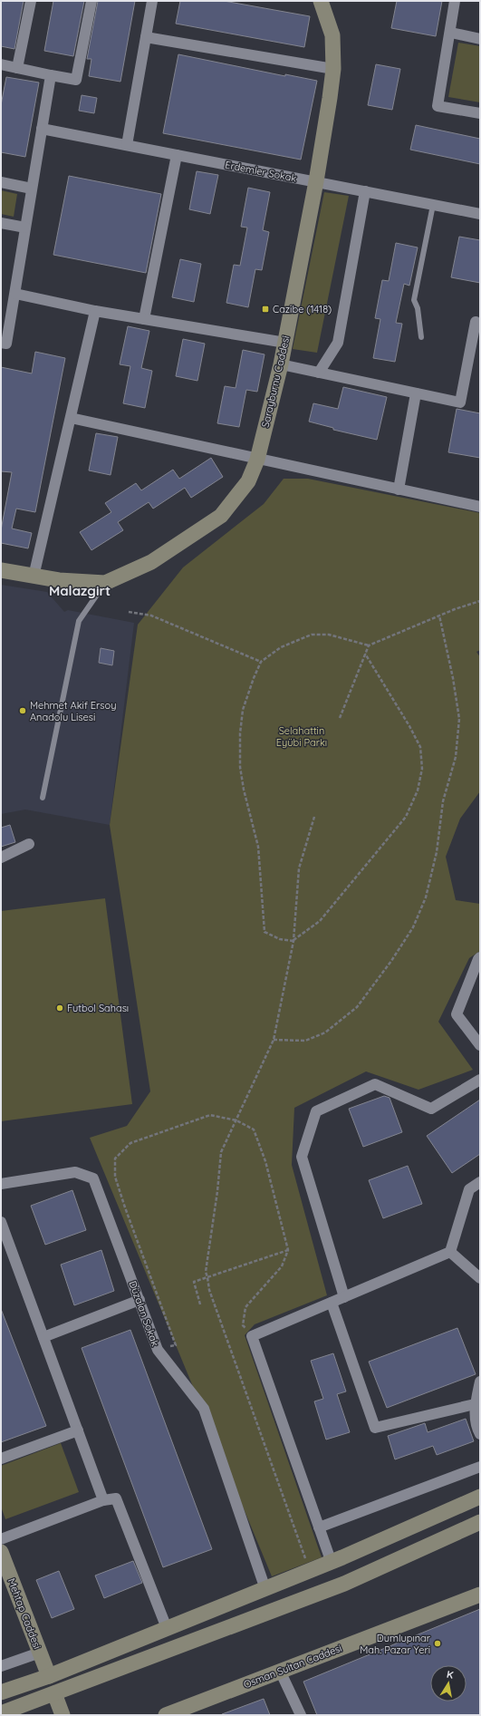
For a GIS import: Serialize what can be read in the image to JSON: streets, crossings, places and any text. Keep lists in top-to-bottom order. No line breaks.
{"streets":{"street":["Erdemler Sokak","Sarayburnu Caddesi","Düzalan Sokak","Mehtap Caddesi","Osman Sultan Caddesi"]},"crossings":[["Erdemler Sokak","Sarayburnu Caddesi"]],"districts":["Malazgirt"],"parks":["Selahattin Eyübi Parkı"],"places":{"transit":["Cazibe (1418)"],"other":["Mehmet Akif Ersoy Anadolu Lisesi","Futbol Sahası","Dumlupınar Mah. Pazar Yeri"]},"north":"top"}
